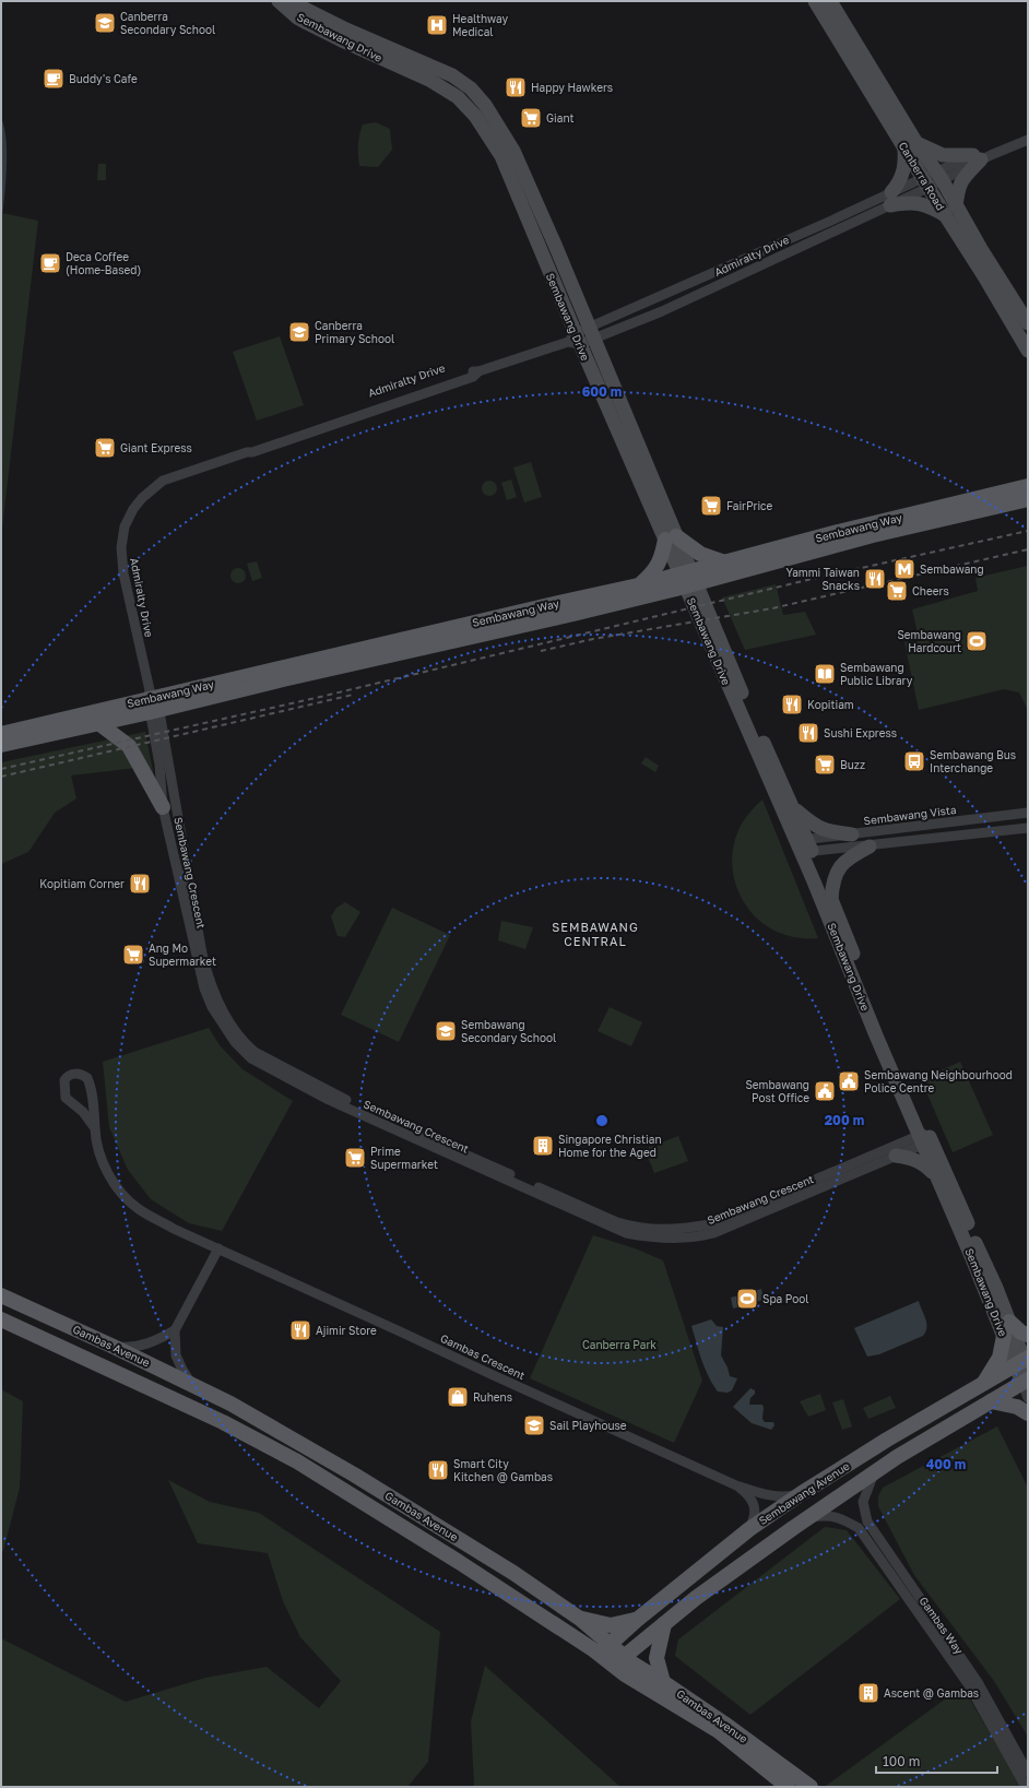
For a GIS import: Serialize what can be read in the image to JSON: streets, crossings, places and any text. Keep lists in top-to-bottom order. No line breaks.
{"streets":{"main road":["Sembawang Drive","Canberra Road","Sembawang Way","Gambas Avenue","Sembawang Avenue"],"street":["Admiralty Drive","Sembawang Vista","Sembawang Crescent","Gambas Crescent","Gambas Way"]},"crossings":[["Sembawang Drive","Admiralty Drive"],["Sembawang Drive","Sembawang Way"],["Sembawang Drive","Sembawang Vista"],["Sembawang Drive","Sembawang Crescent"],["Sembawang Drive","Sembawang Avenue"],["Canberra Road","Admiralty Drive"],["Admiralty Drive","Sembawang Way"],["Admiralty Drive","Sembawang Crescent"],["Sembawang Way","Sembawang Crescent"],["Gambas Avenue","Sembawang Avenue"],["Gambas Crescent","Sembawang Avenue"],["Sembawang Avenue","Gambas Way"]],"districts":["SEMBAWANG CENTRAL"],"parks":["Canberra Park"],"places":{"school or university":["Canberra Secondary School","Canberra Primary School","Sembawang Secondary School","Sail Playhouse"],"hospital":["Healthway Medical"],"cafe":["Buddy's Cafe","Deca Coffee (Home-Based)"],"restaurant":["Happy Hawkers","Yammi Taiwan Snacks","Kopitiam","Sushi Express","Kopitiam Corner","Ajimir Store","Smart City Kitchen @ Gambas"],"supermarket":["Giant","Giant Express","FairPrice","Cheers","Buzz","Ang Mo Supermarket","Prime Supermarket"],"metro station":["Sembawang"],"sports":["Sembawang Hardcourt","Spa Pool"],"library":["Sembawang Public Library"],"bus stop":["Sembawang Bus Interchange"],"public building":["Sembawang Neighbourhood Police Centre","Sembawang Post Office"],"building":["Singapore Christian Home for the Aged","Ascent @ Gambas"],"shop":["Ruhens"]},"scale_bar":"100 m","rings":["600 m","200 m","400 m"]}
